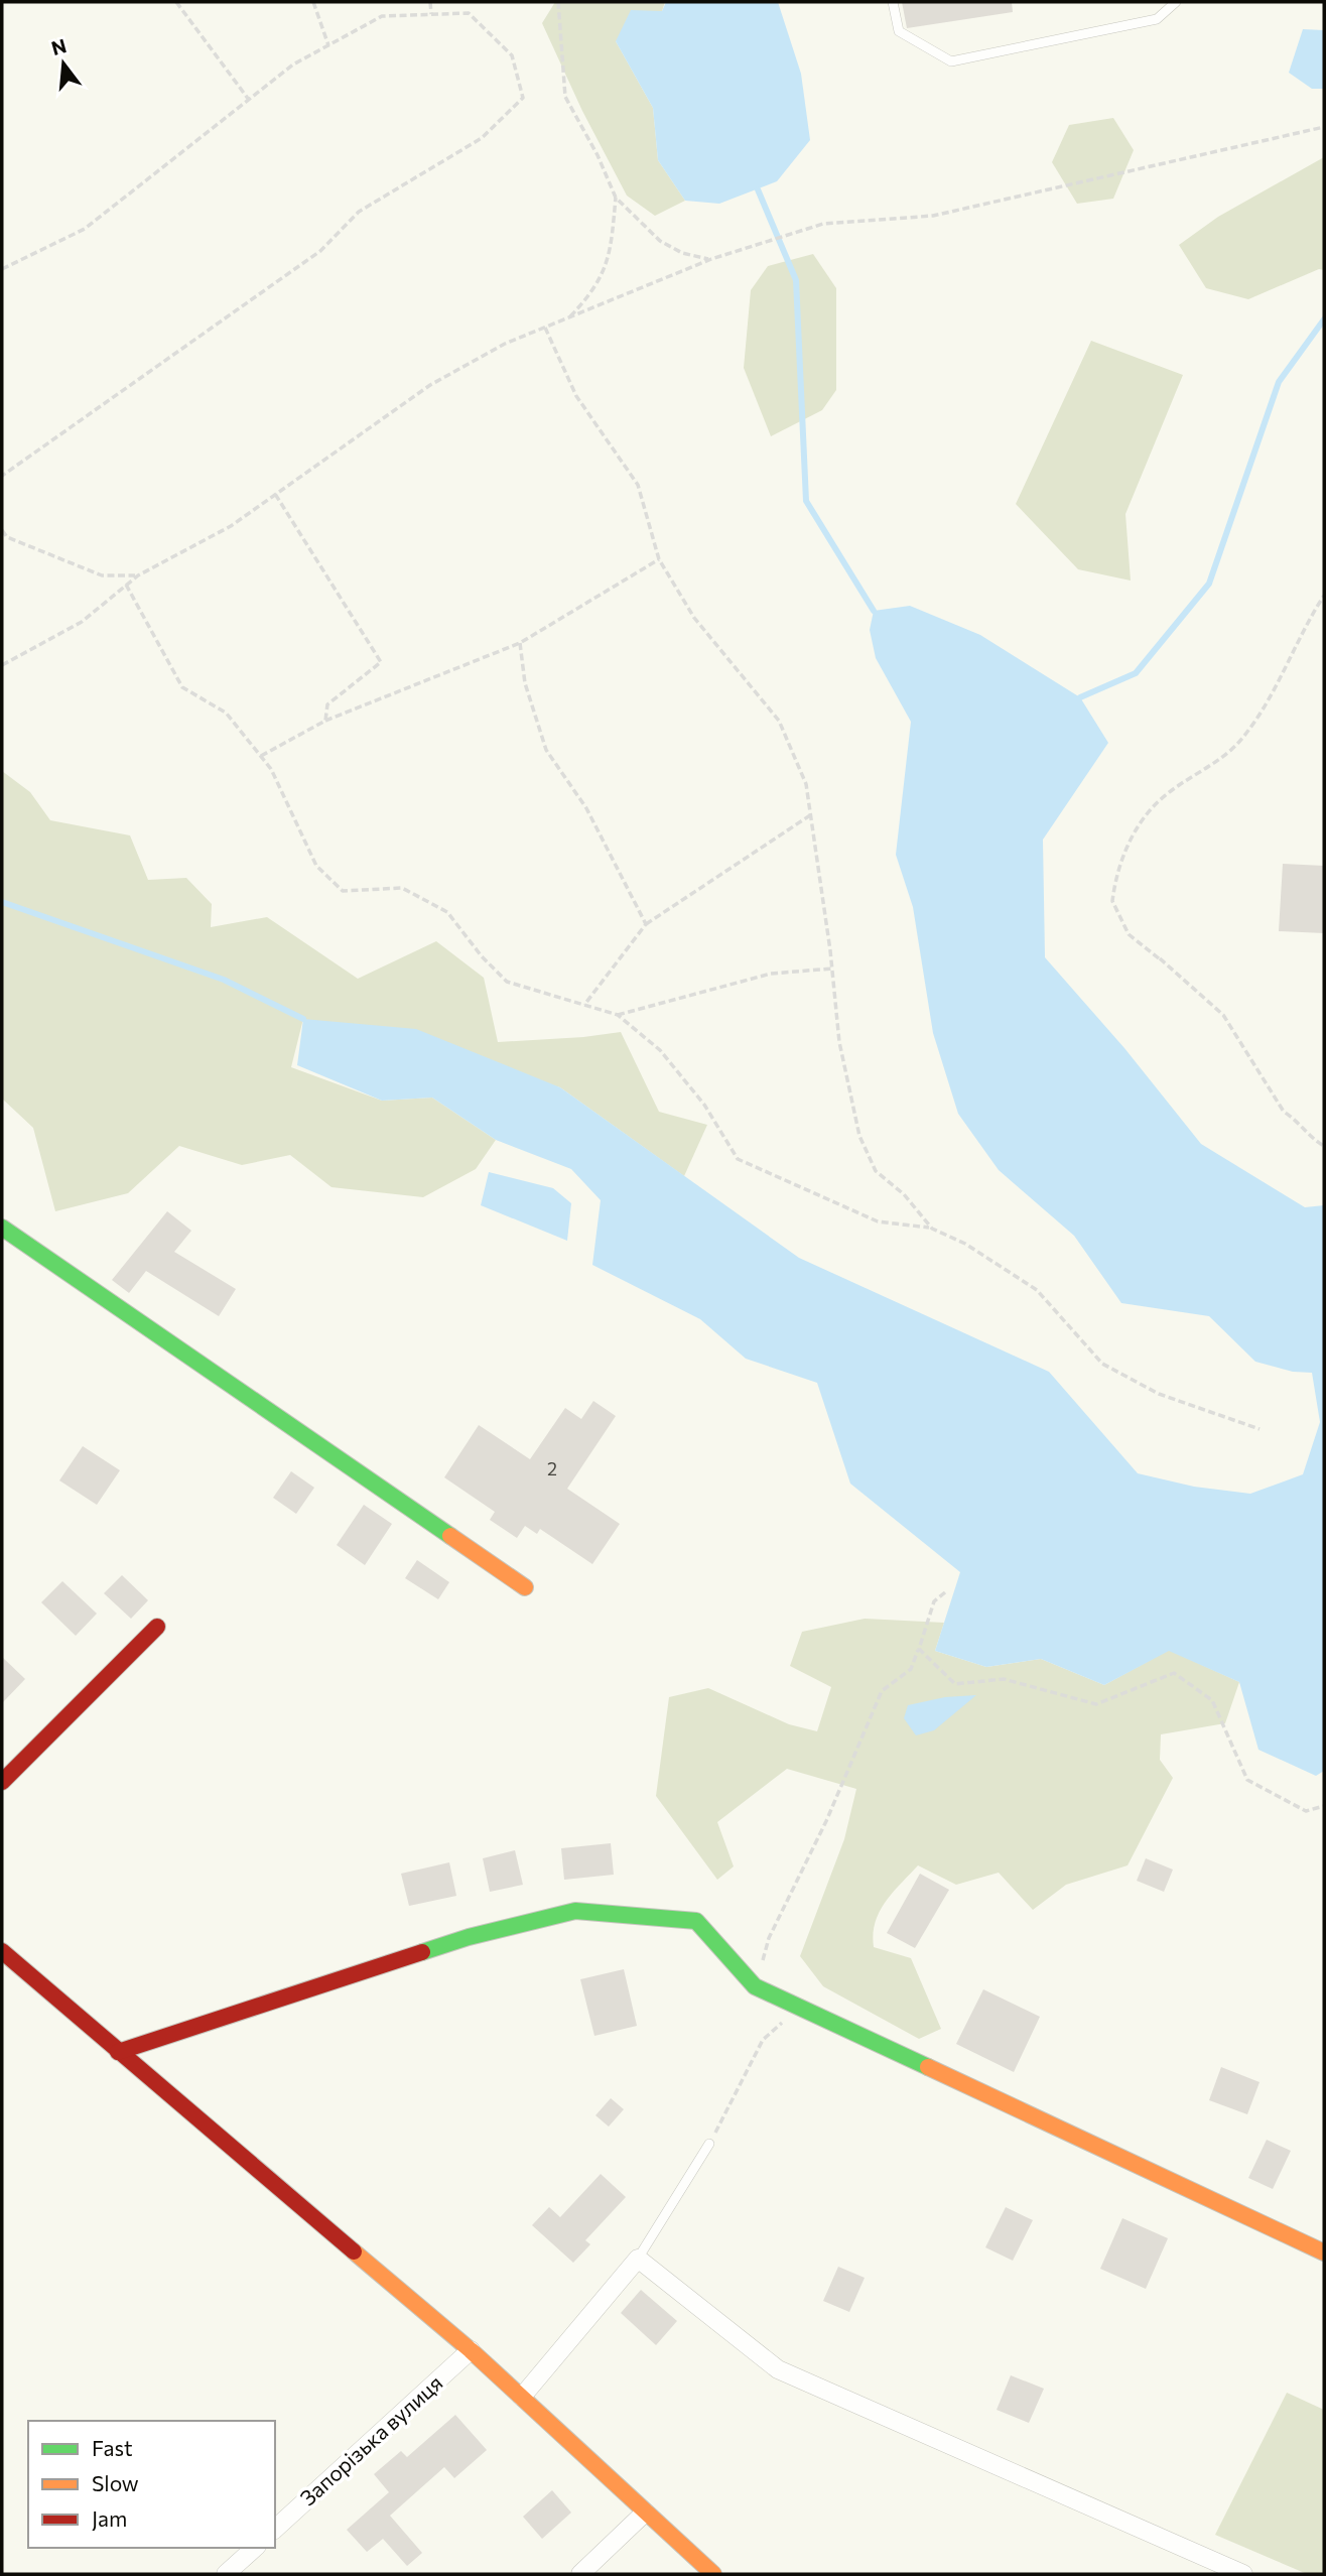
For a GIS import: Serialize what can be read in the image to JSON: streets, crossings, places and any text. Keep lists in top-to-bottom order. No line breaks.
{"streets":{"street":["Запорізька вулиця"]},"house_numbers":["2"],"legend":["Fast","Slow","Jam"],"north":"top"}
